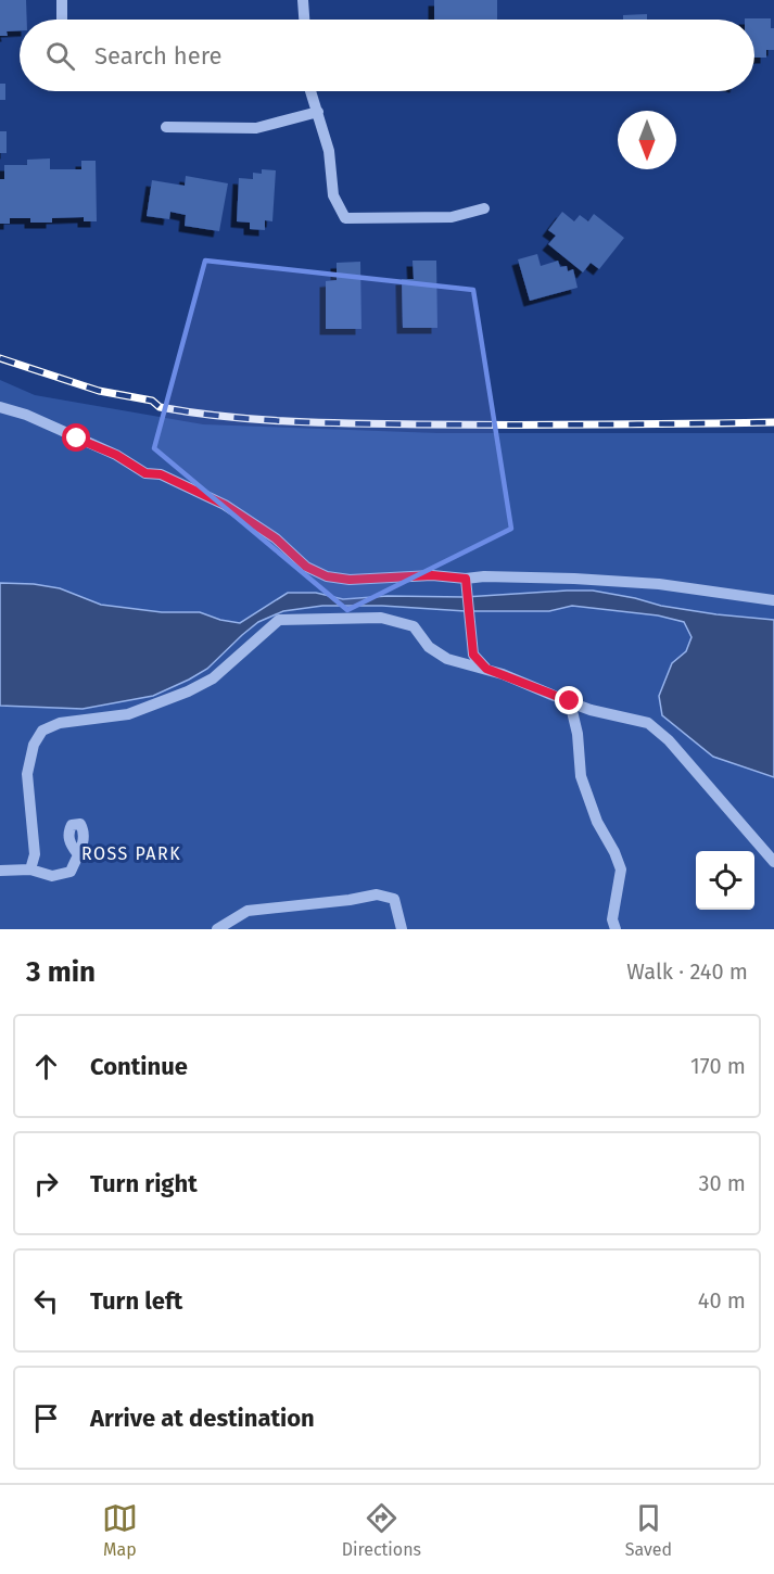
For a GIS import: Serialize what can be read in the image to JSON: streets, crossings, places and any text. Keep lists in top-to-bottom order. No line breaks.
{"districts":["ROSS PARK"],"north":"bottom","page":{"search":"Search here","heading":["3 min","Walk · 240 m"],"list":[["Continue","170 m"],["Turn right","30 m"],["Turn left","40 m"],"Arrive at destination"],"nav":["Map","Directions","Saved"]}}
